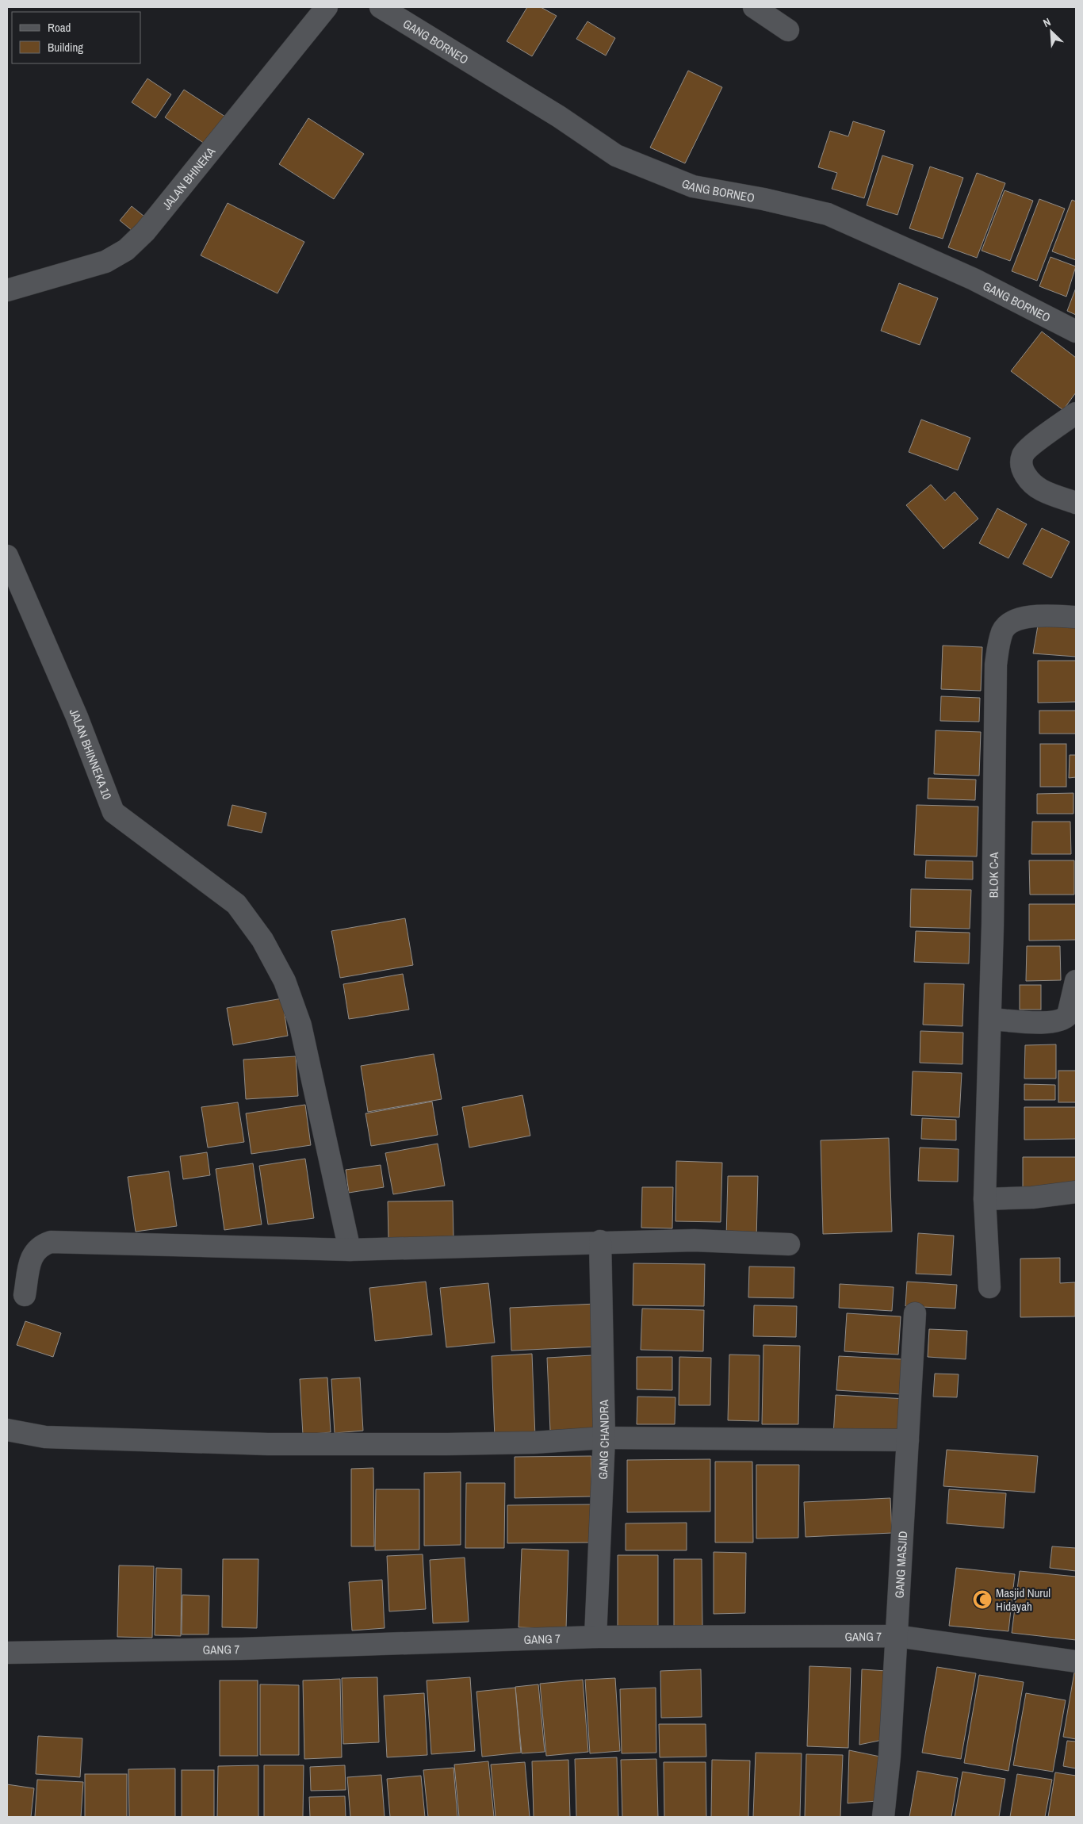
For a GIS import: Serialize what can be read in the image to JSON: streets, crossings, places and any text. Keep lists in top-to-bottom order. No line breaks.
{"streets":{"street":["GANG BORNEO","JALAN BHINEKA","JALAN BHINNEKA 10","BLOK C-A","GANG CHANDRA","GANG MASJID","GANG 7"]},"crossings":[["GANG CHANDRA","GANG 7"],["GANG MASJID","GANG 7"]],"places":{"mosque":["Masjid Nurul Hidayah"]},"legend":["Road","Building"],"north":"top left"}
